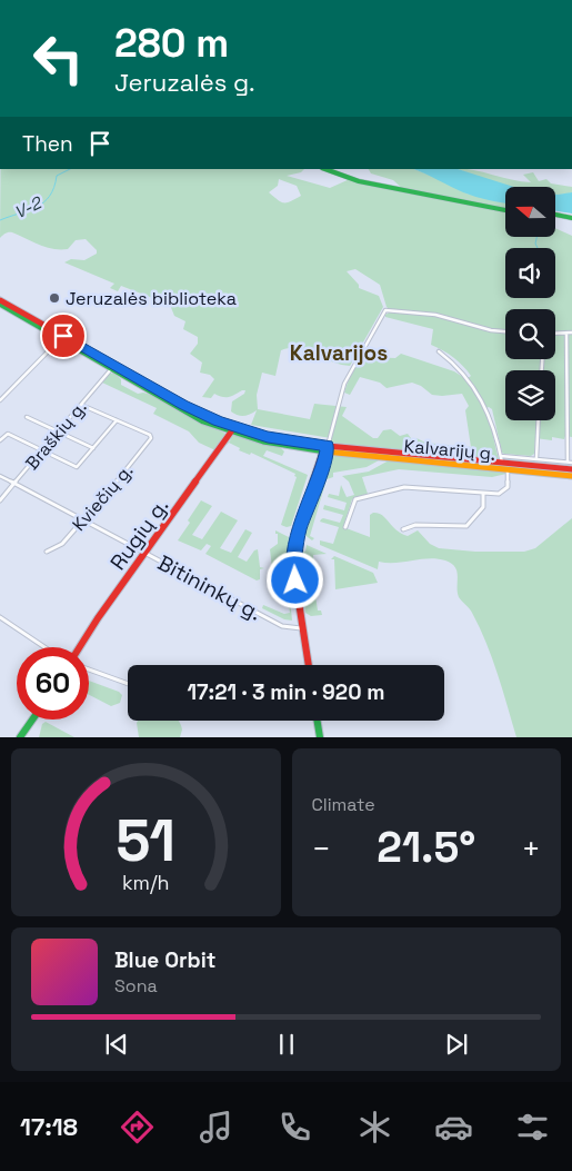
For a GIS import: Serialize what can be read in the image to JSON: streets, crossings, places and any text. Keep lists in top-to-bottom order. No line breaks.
{"streets":{"main road":["Kalvarijų g.","Rugių g."],"street":["Braškių g.","Kviečių g.","Bitininkų g."]},"crossings":[["Braškių g.","Kalvarijų g."],["Braškių g.","Bitininkų g."],["Kalvarijų g.","Rugių g."],["Kviečių g.","Bitininkų g."],["Rugių g.","Bitininkų g."]],"districts":["Kalvarijos"],"water":["V-2"],"places":["Jeruzalės biblioteka"],"north":"left","page":{"turn":["280 m","Jeruzalės g."],"then":"Then","limit":"60","trip":"17:21 · 3 min · 920 m","tile":"Climate","heat":["−","21.5°","+"],"song":["Blue Orbit","Sona"],"tabs":"17:18","gauge":["51","km/h"]}}
